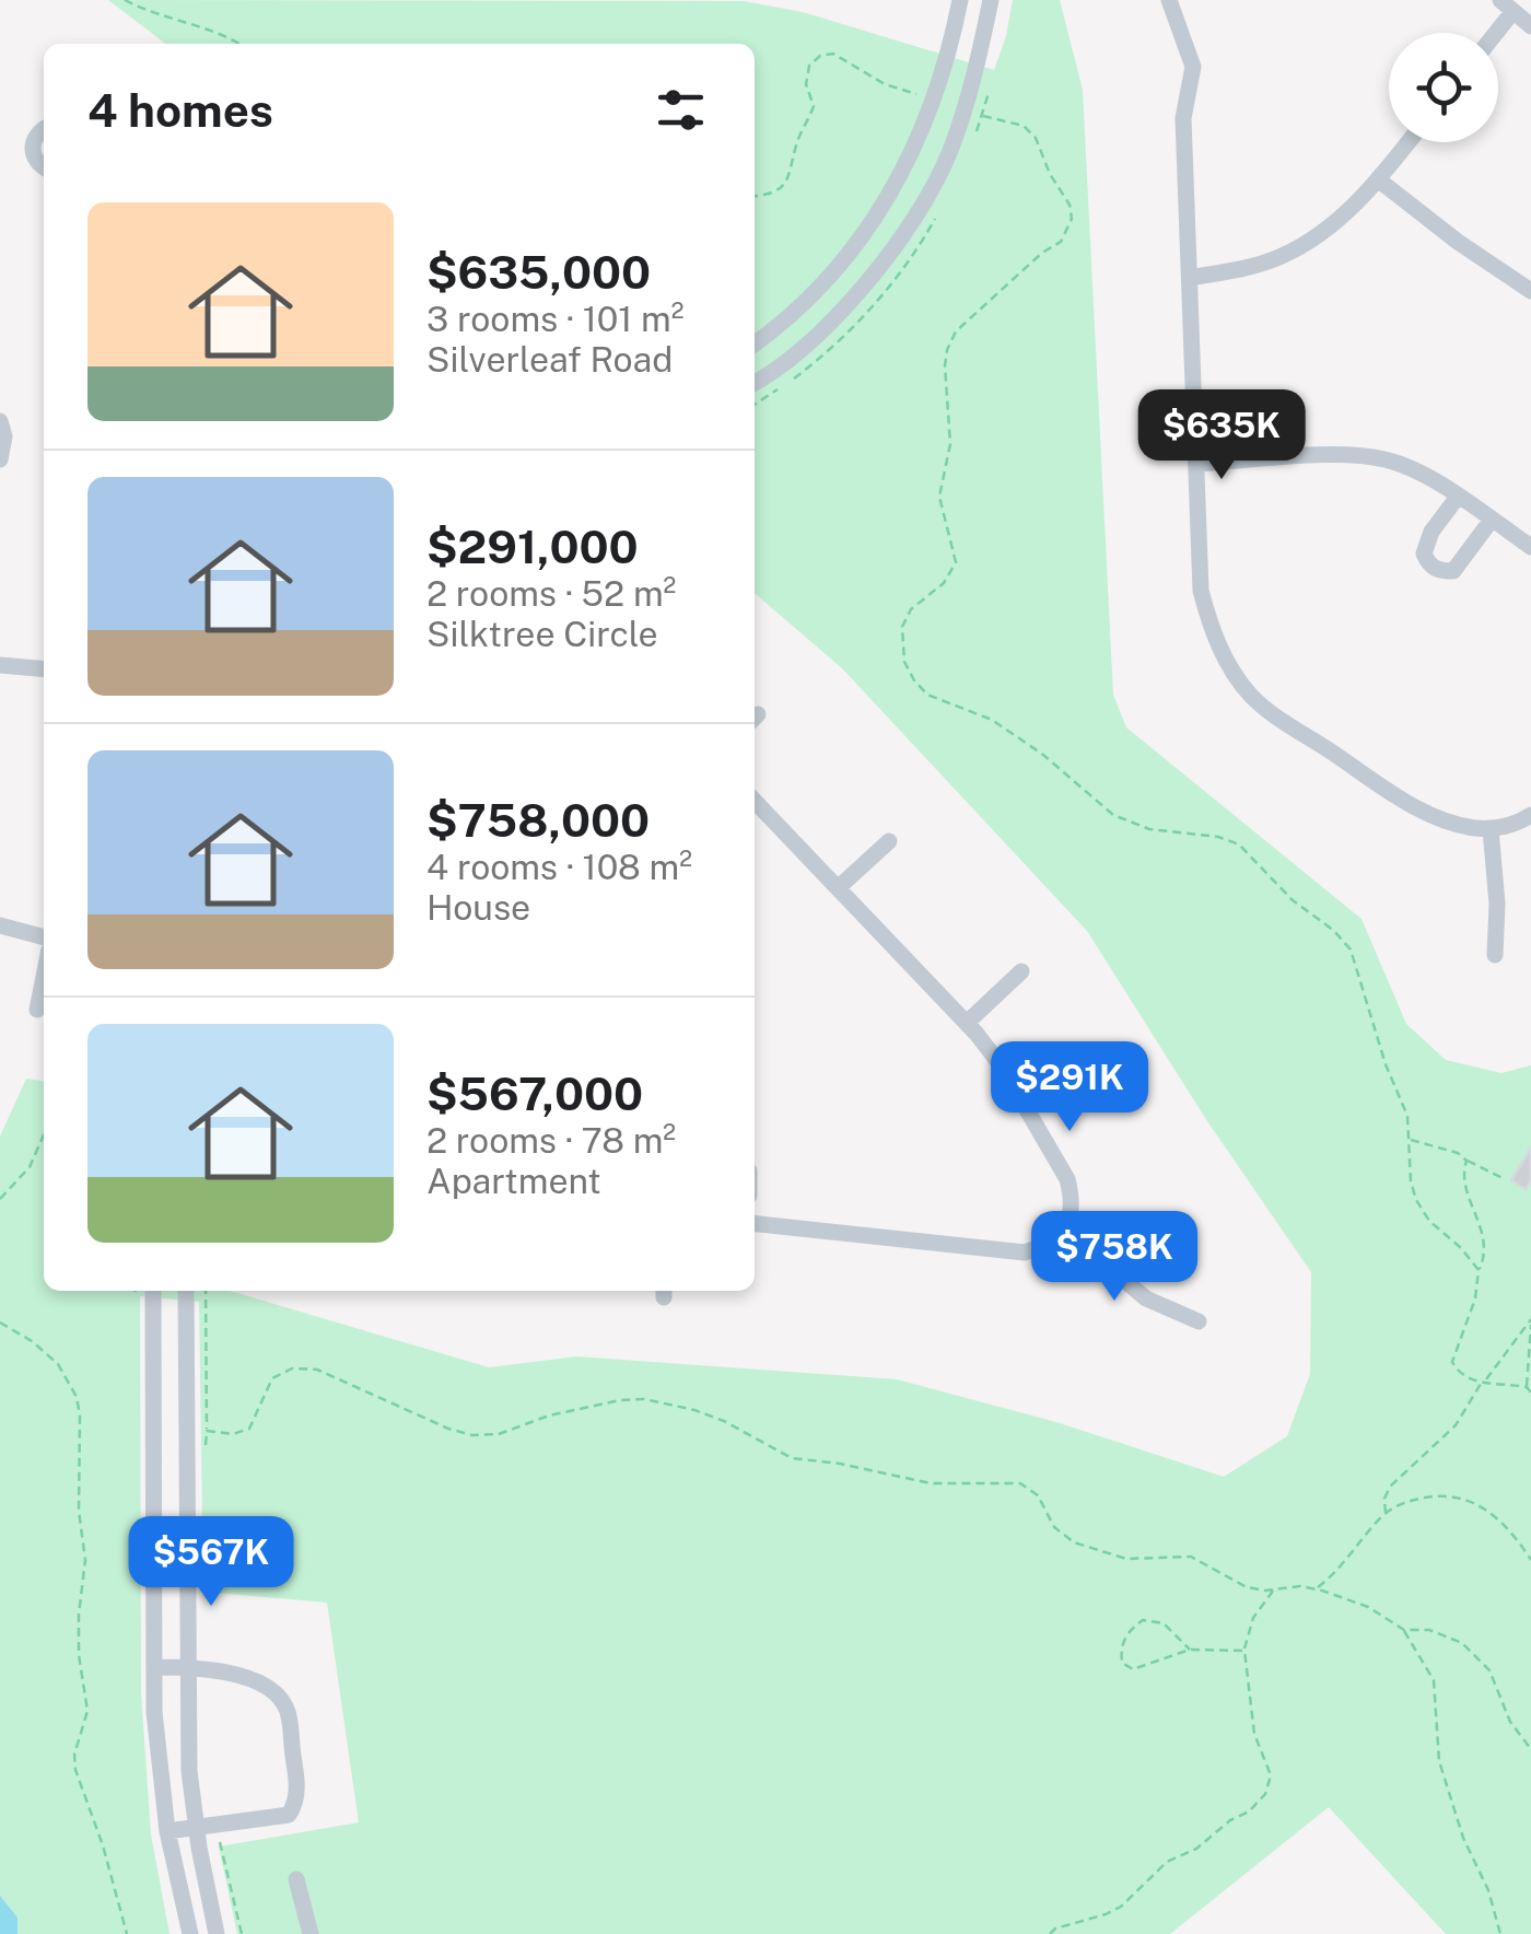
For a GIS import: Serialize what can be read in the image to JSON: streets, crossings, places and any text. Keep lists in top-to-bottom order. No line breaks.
{"page":{"heading":"4 homes","list":[{"name":"$635,000","note":"3 rooms · 101 m² · Silverleaf Road"},{"name":"$291,000","note":"2 rooms · 52 m² · Silktree Circle"},{"name":"$758,000","note":"4 rooms · 108 m² · House"},{"name":"$567,000","note":"2 rooms · 78 m² · Apartment"}],"price":["$635K","$291K","$758K","$567K"]}}
